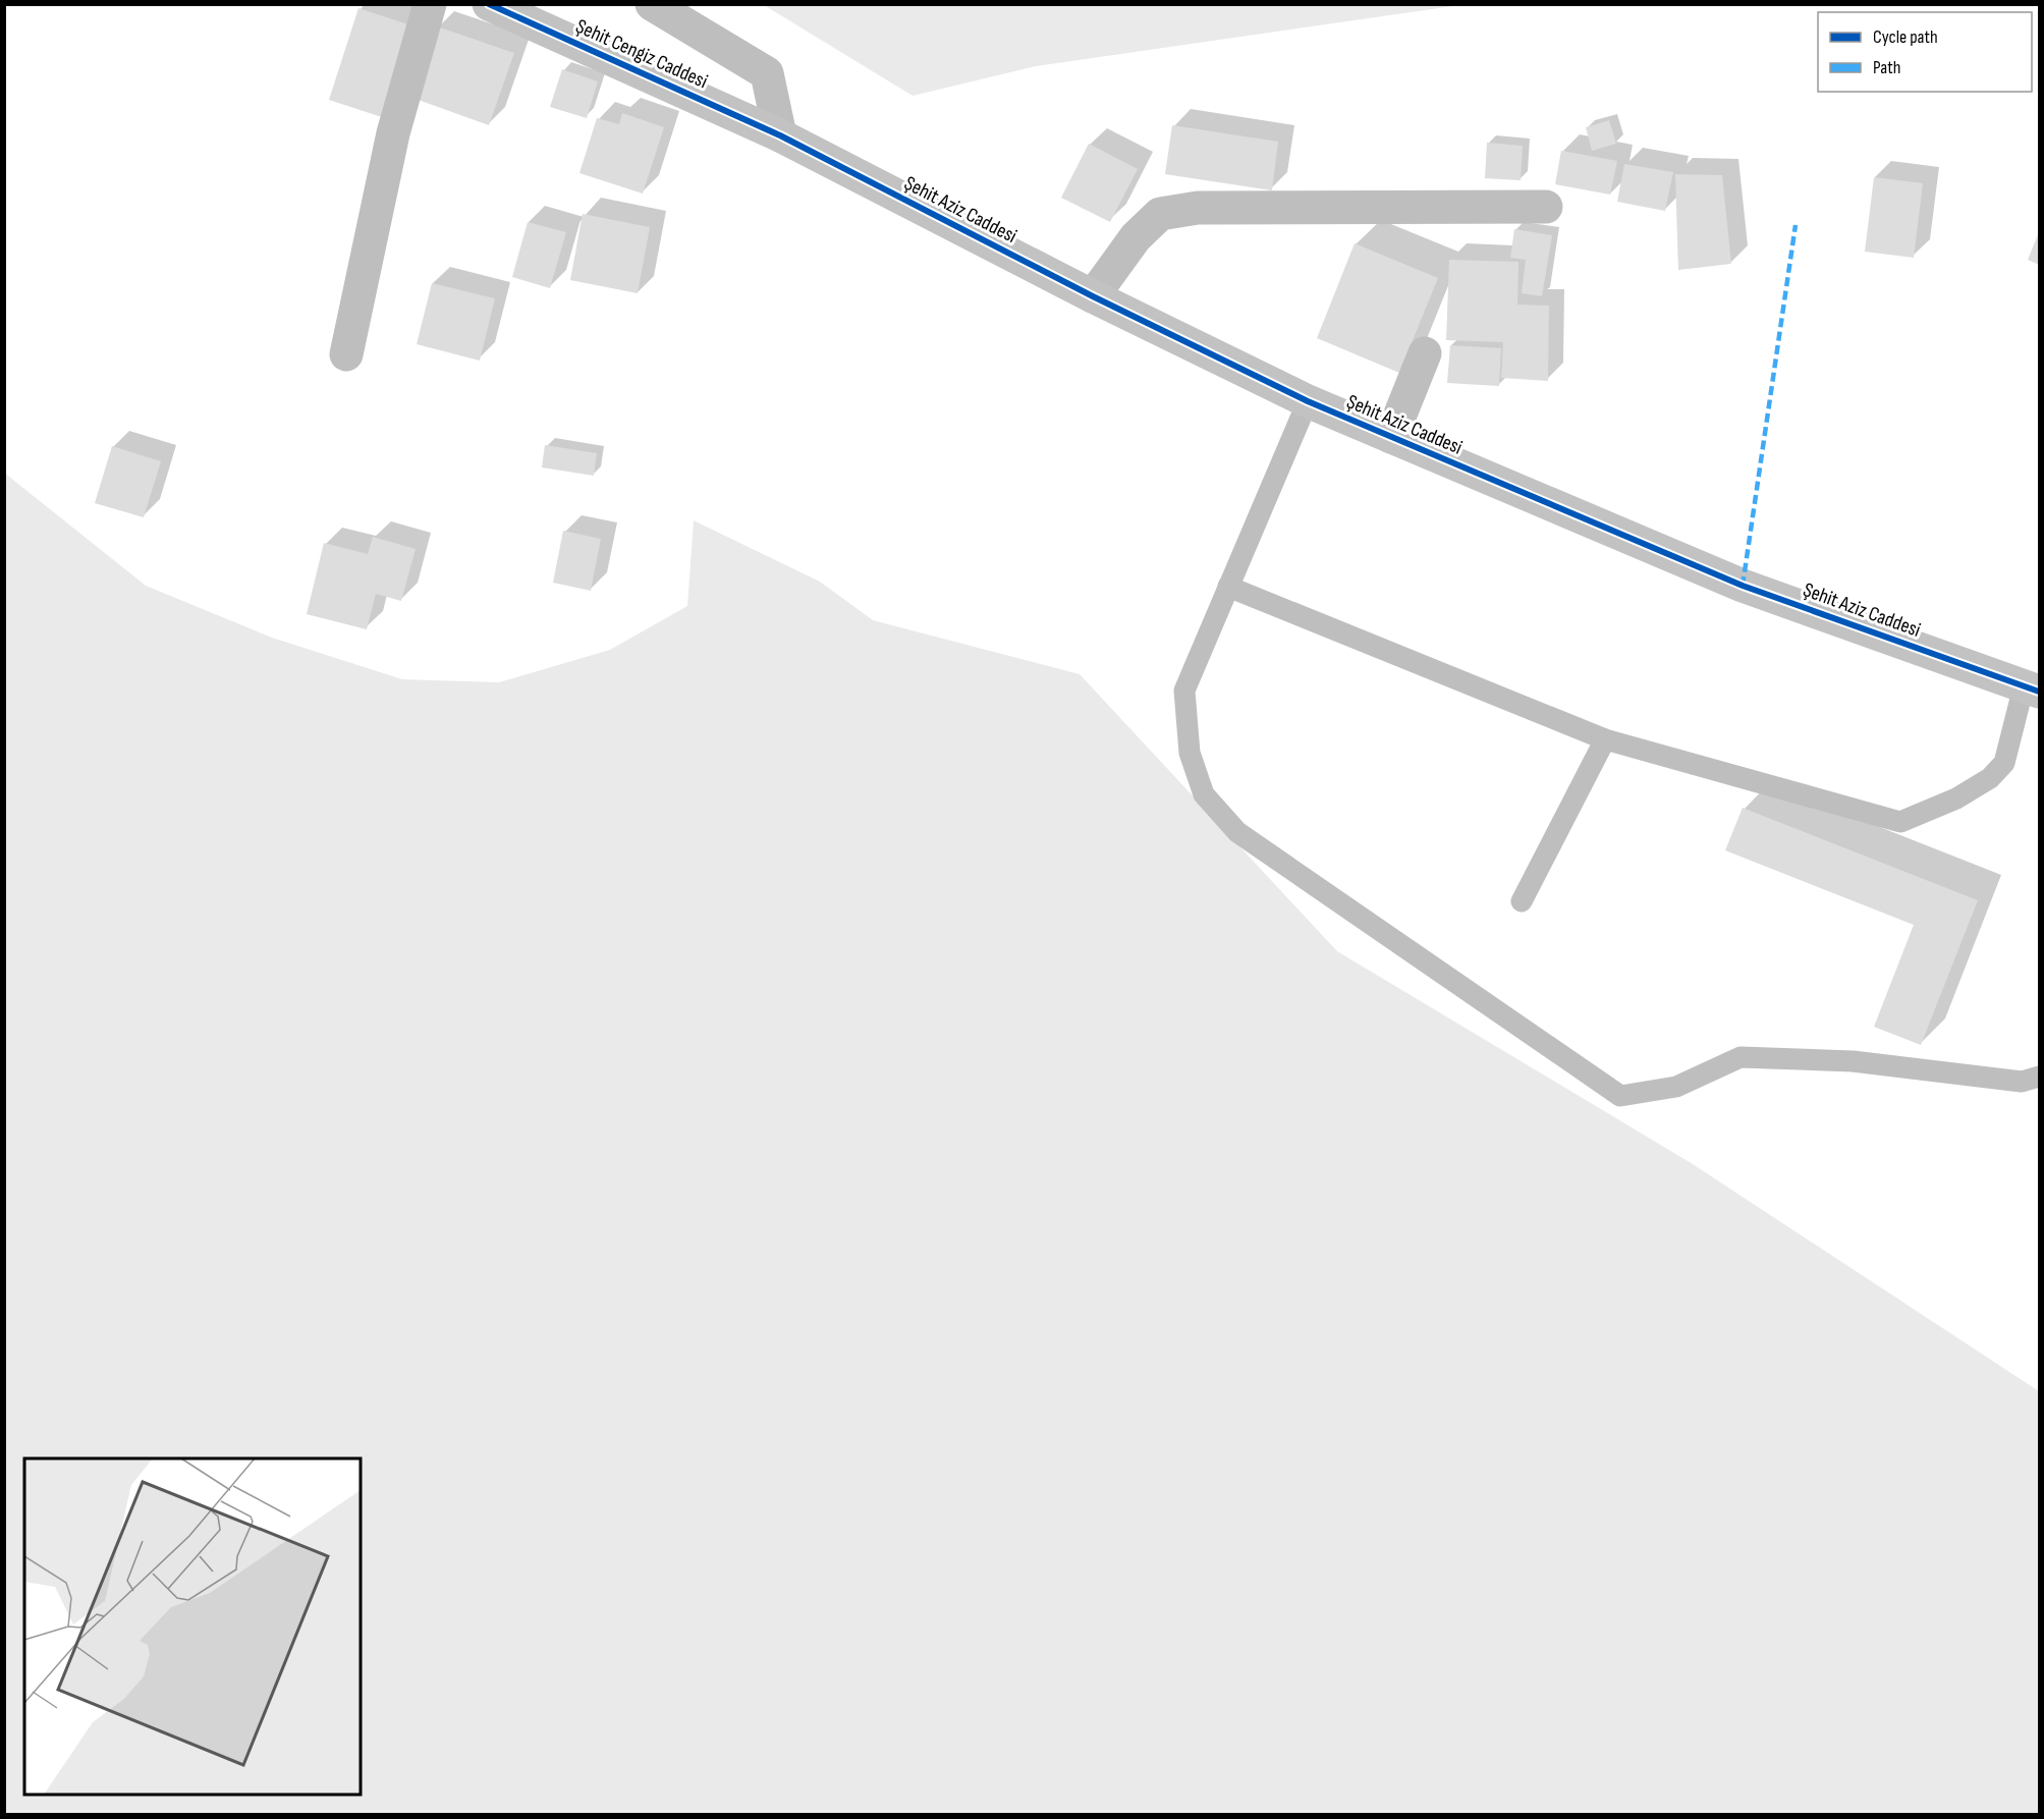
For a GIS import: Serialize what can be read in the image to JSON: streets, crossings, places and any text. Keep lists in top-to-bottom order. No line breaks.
{"streets":{"street":["Şehit Cengiz Caddesi","Şehit Aziz Caddesi"]},"crossings":[["Şehit Cengiz Caddesi","Şehit Aziz Caddesi"]],"legend":["Cycle path","Path"]}
